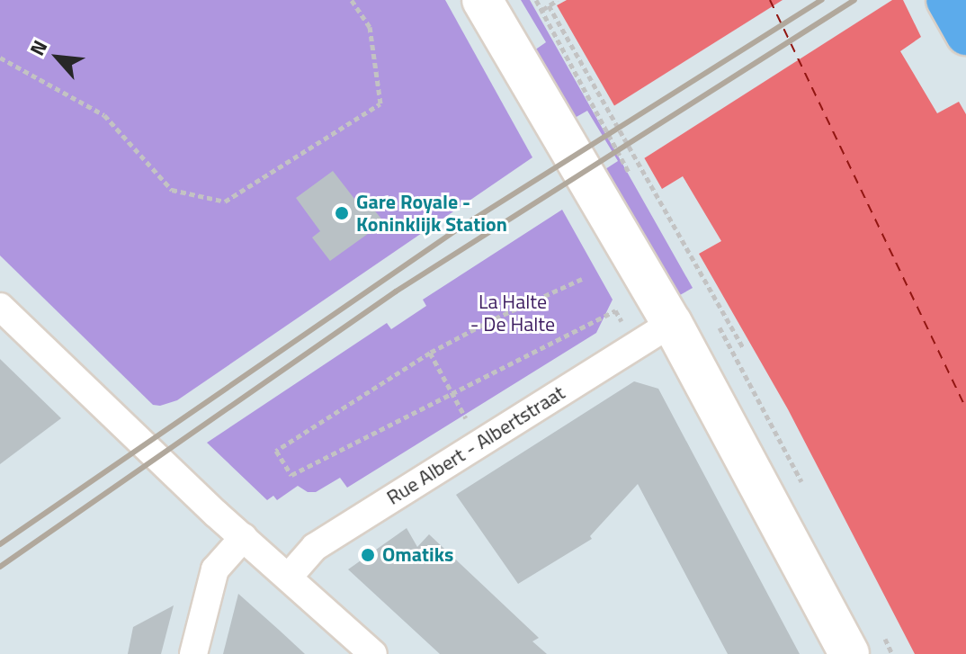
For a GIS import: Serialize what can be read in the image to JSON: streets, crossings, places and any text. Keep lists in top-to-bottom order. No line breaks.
{"streets":{"street":["Rue Albert - Albertstraat"]},"parks":["La Halte - De Halte"],"places":["Gare Royale - Koninklijk Station","Omatiks"],"north":"top left"}
